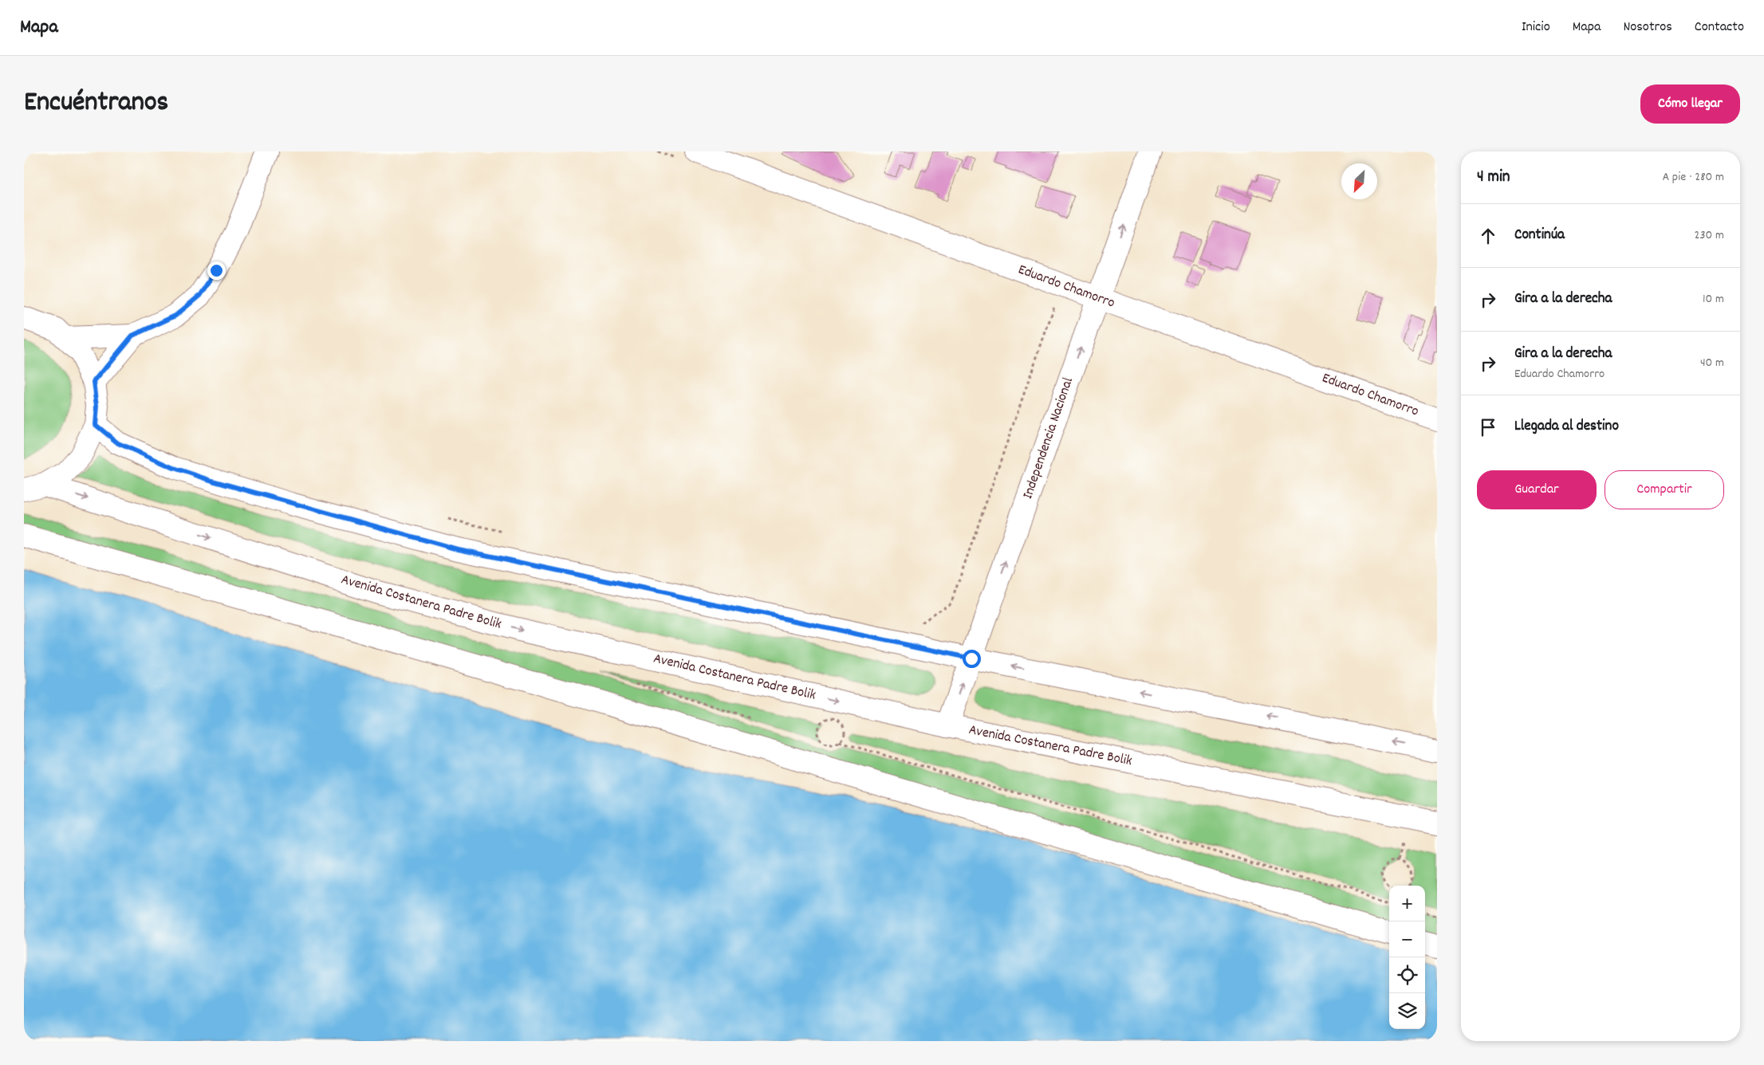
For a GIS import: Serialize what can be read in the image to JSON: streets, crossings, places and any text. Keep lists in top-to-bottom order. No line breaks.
{"streets":{"street":["Eduardo Chamorro","Independencia Nacional","Avenida Costanera Padre Bolik"]},"crossings":[["Eduardo Chamorro","Independencia Nacional"],["Independencia Nacional","Avenida Costanera Padre Bolik"]],"one_way":["Independencia Nacional"],"north":"bottom left","page":{"header":"Mapa","nav":["Inicio","Mapa","Nosotros","Contacto"],"title":"Encuéntranos","buttons":["Cómo llegar",["Guardar","Compartir"]],"heading":["4 min","A pie · 280 m"],"list":[["Continúa","230 m"],["Gira a la derecha","10 m"],["Gira a la derecha","Eduardo Chamorro","40 m"],"Llegada al destino"],"map_buttons":["+","−"]}}
